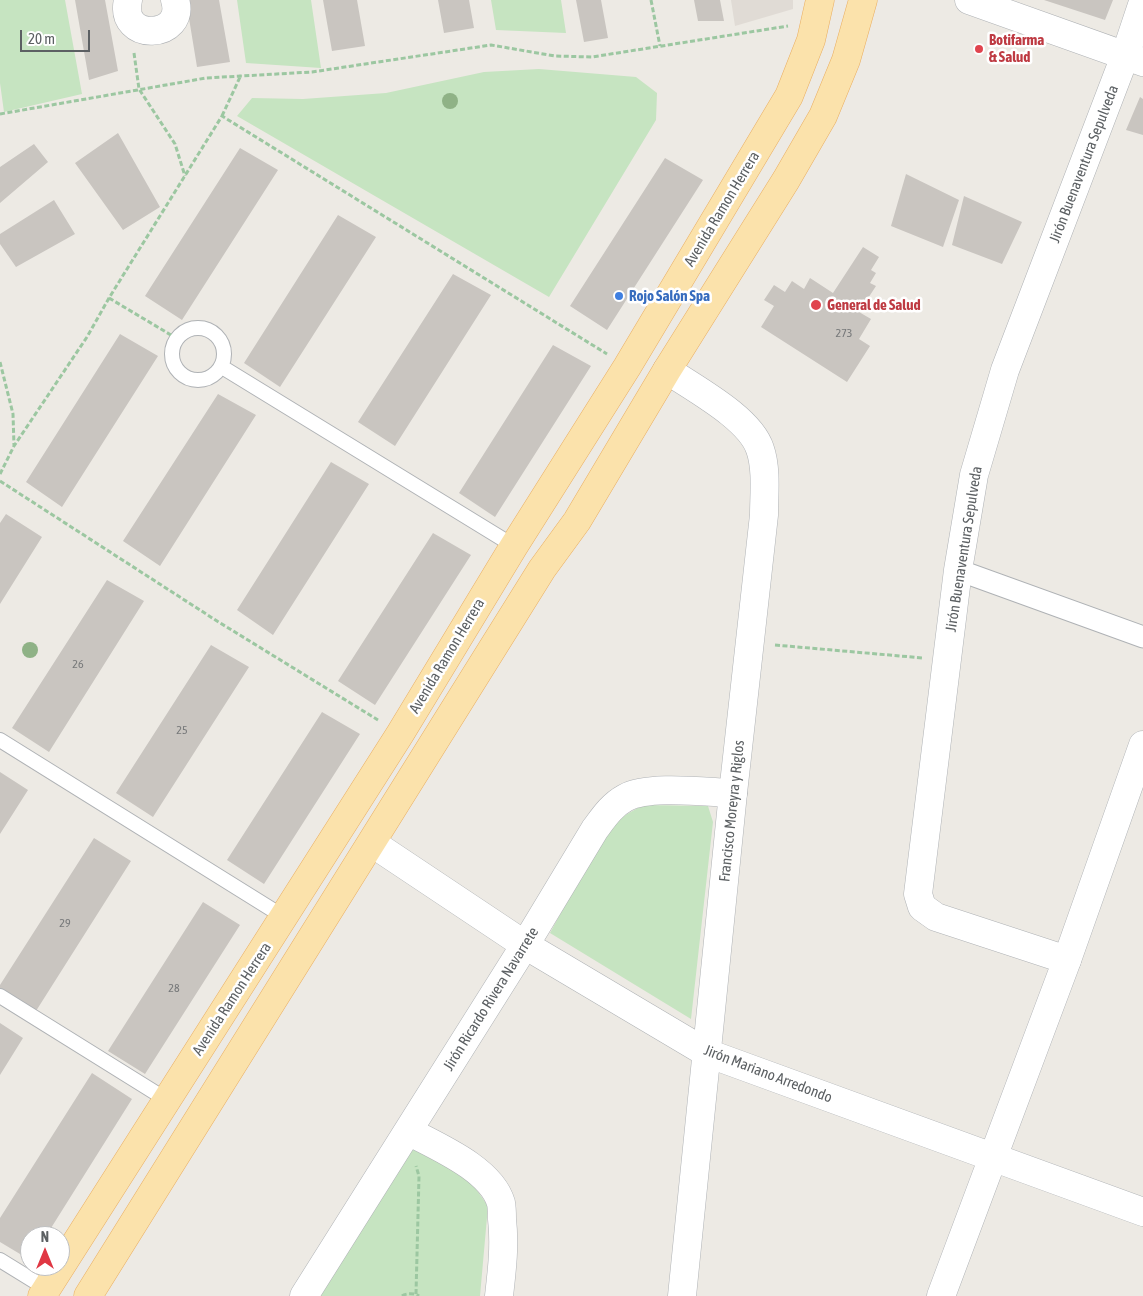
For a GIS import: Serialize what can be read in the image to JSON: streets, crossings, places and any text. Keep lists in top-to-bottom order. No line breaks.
{"streets":{"main road":["Avenida Ramon Herrera"],"street":["Jirón Buenaventura Sepulveda","Francisco Moreyra y Riglos","Jirón Ricardo Rivera Navarrete","Jirón Mariano Arredondo"]},"crossings":[["Francisco Moreyra y Riglos","Jirón Ricardo Rivera Navarrete"],["Francisco Moreyra y Riglos","Jirón Mariano Arredondo"],["Jirón Ricardo Rivera Navarrete","Jirón Mariano Arredondo"]],"places":["Botifarma & Salud","Rojo Salón Spa","General de Salud"],"house_numbers":["273","26","25","29","28"],"scale_bar":"20 m","north":"top"}
